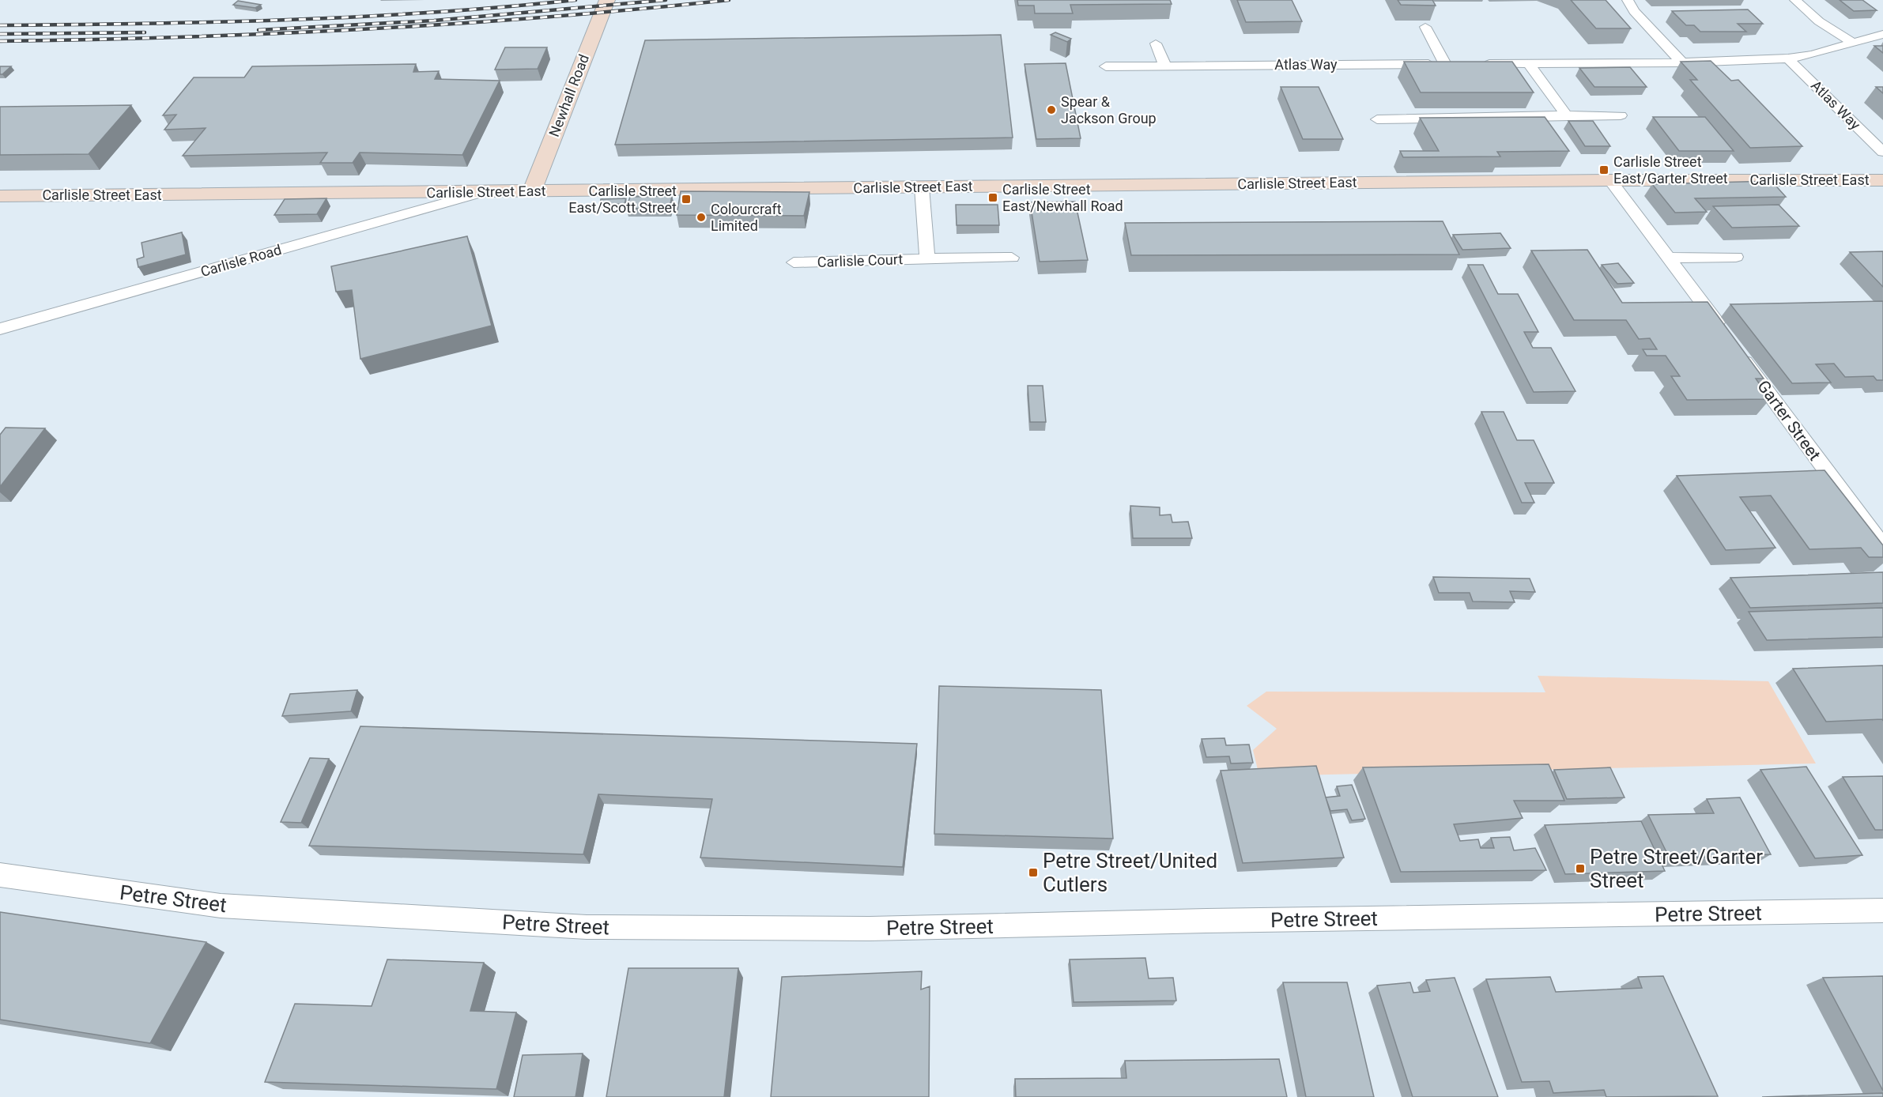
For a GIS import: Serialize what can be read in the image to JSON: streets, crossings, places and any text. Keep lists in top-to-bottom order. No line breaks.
{"streets":{"main road":["Newhall Road","Carlisle Street East"],"street":["Atlas Way","Carlisle Road","Carlisle Court","Garter Street","Petre Street"]},"crossings":[["Newhall Road","Carlisle Street East"],["Carlisle Street East","Carlisle Road"],["Carlisle Street East","Carlisle Court"]],"places":{"other":["Spear & Jackson Group","Colourcraft Limited"],"transit":["Carlisle Street East/Garter Street","Carlisle Street East/Newhall Road","Carlisle Street East/Scott Street","Petre Street/Garter Street","Petre Street/United Cutlers"]}}
